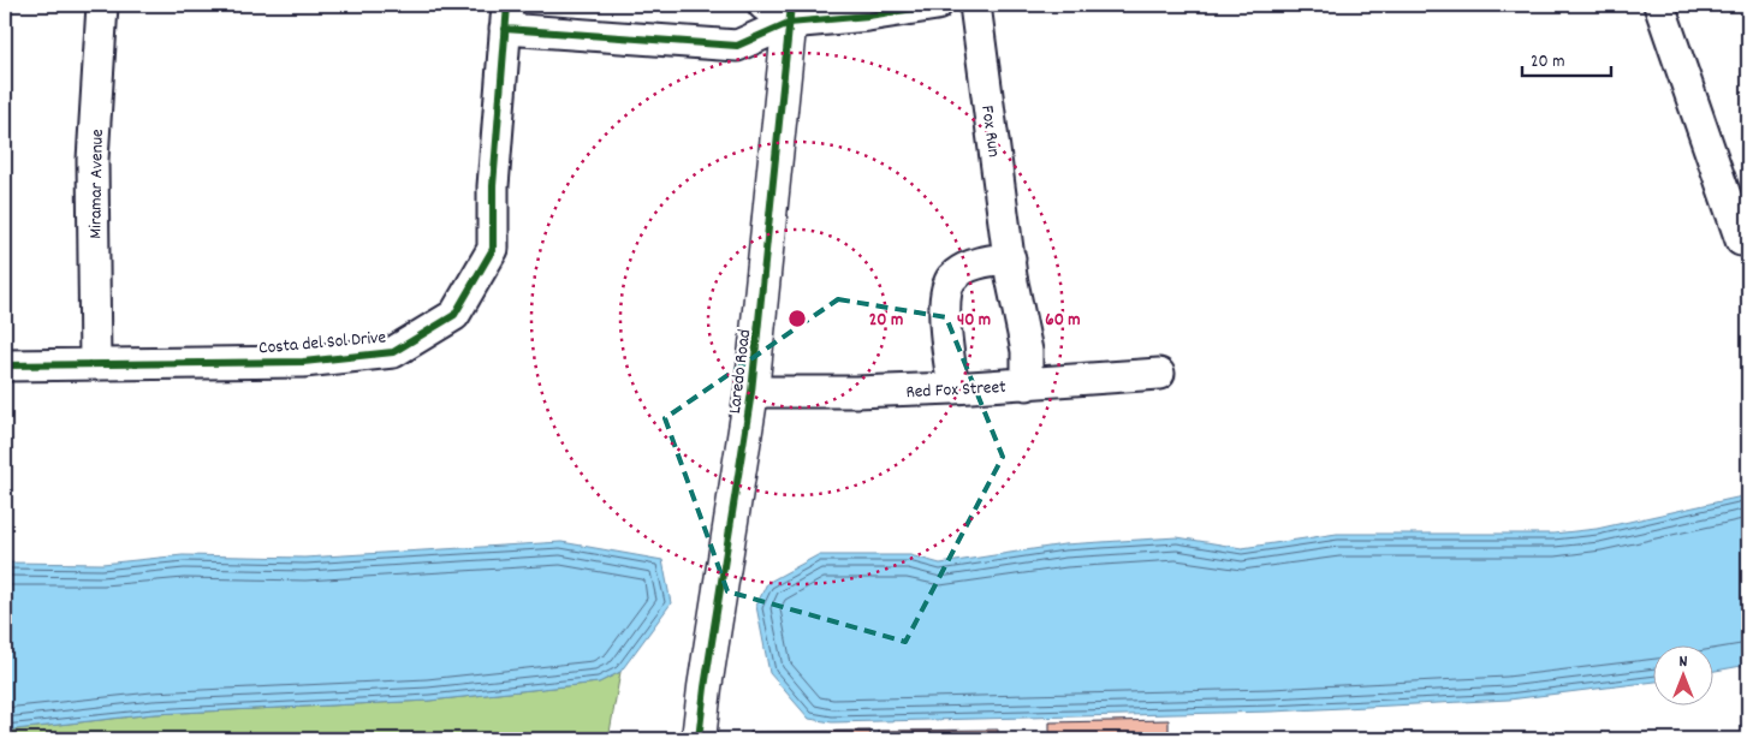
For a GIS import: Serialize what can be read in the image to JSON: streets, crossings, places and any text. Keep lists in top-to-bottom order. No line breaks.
{"streets":{"street":["Fox Run","Miramar Avenue","Costa del Sol Drive","Laredo Road","Red Fox Street"]},"crossings":[["Fox Run","Red Fox Street"],["Miramar Avenue","Costa del Sol Drive"],["Laredo Road","Red Fox Street"]],"scale_bar":"20 m","north":"top","rings":["20 m","40 m","60 m"]}
